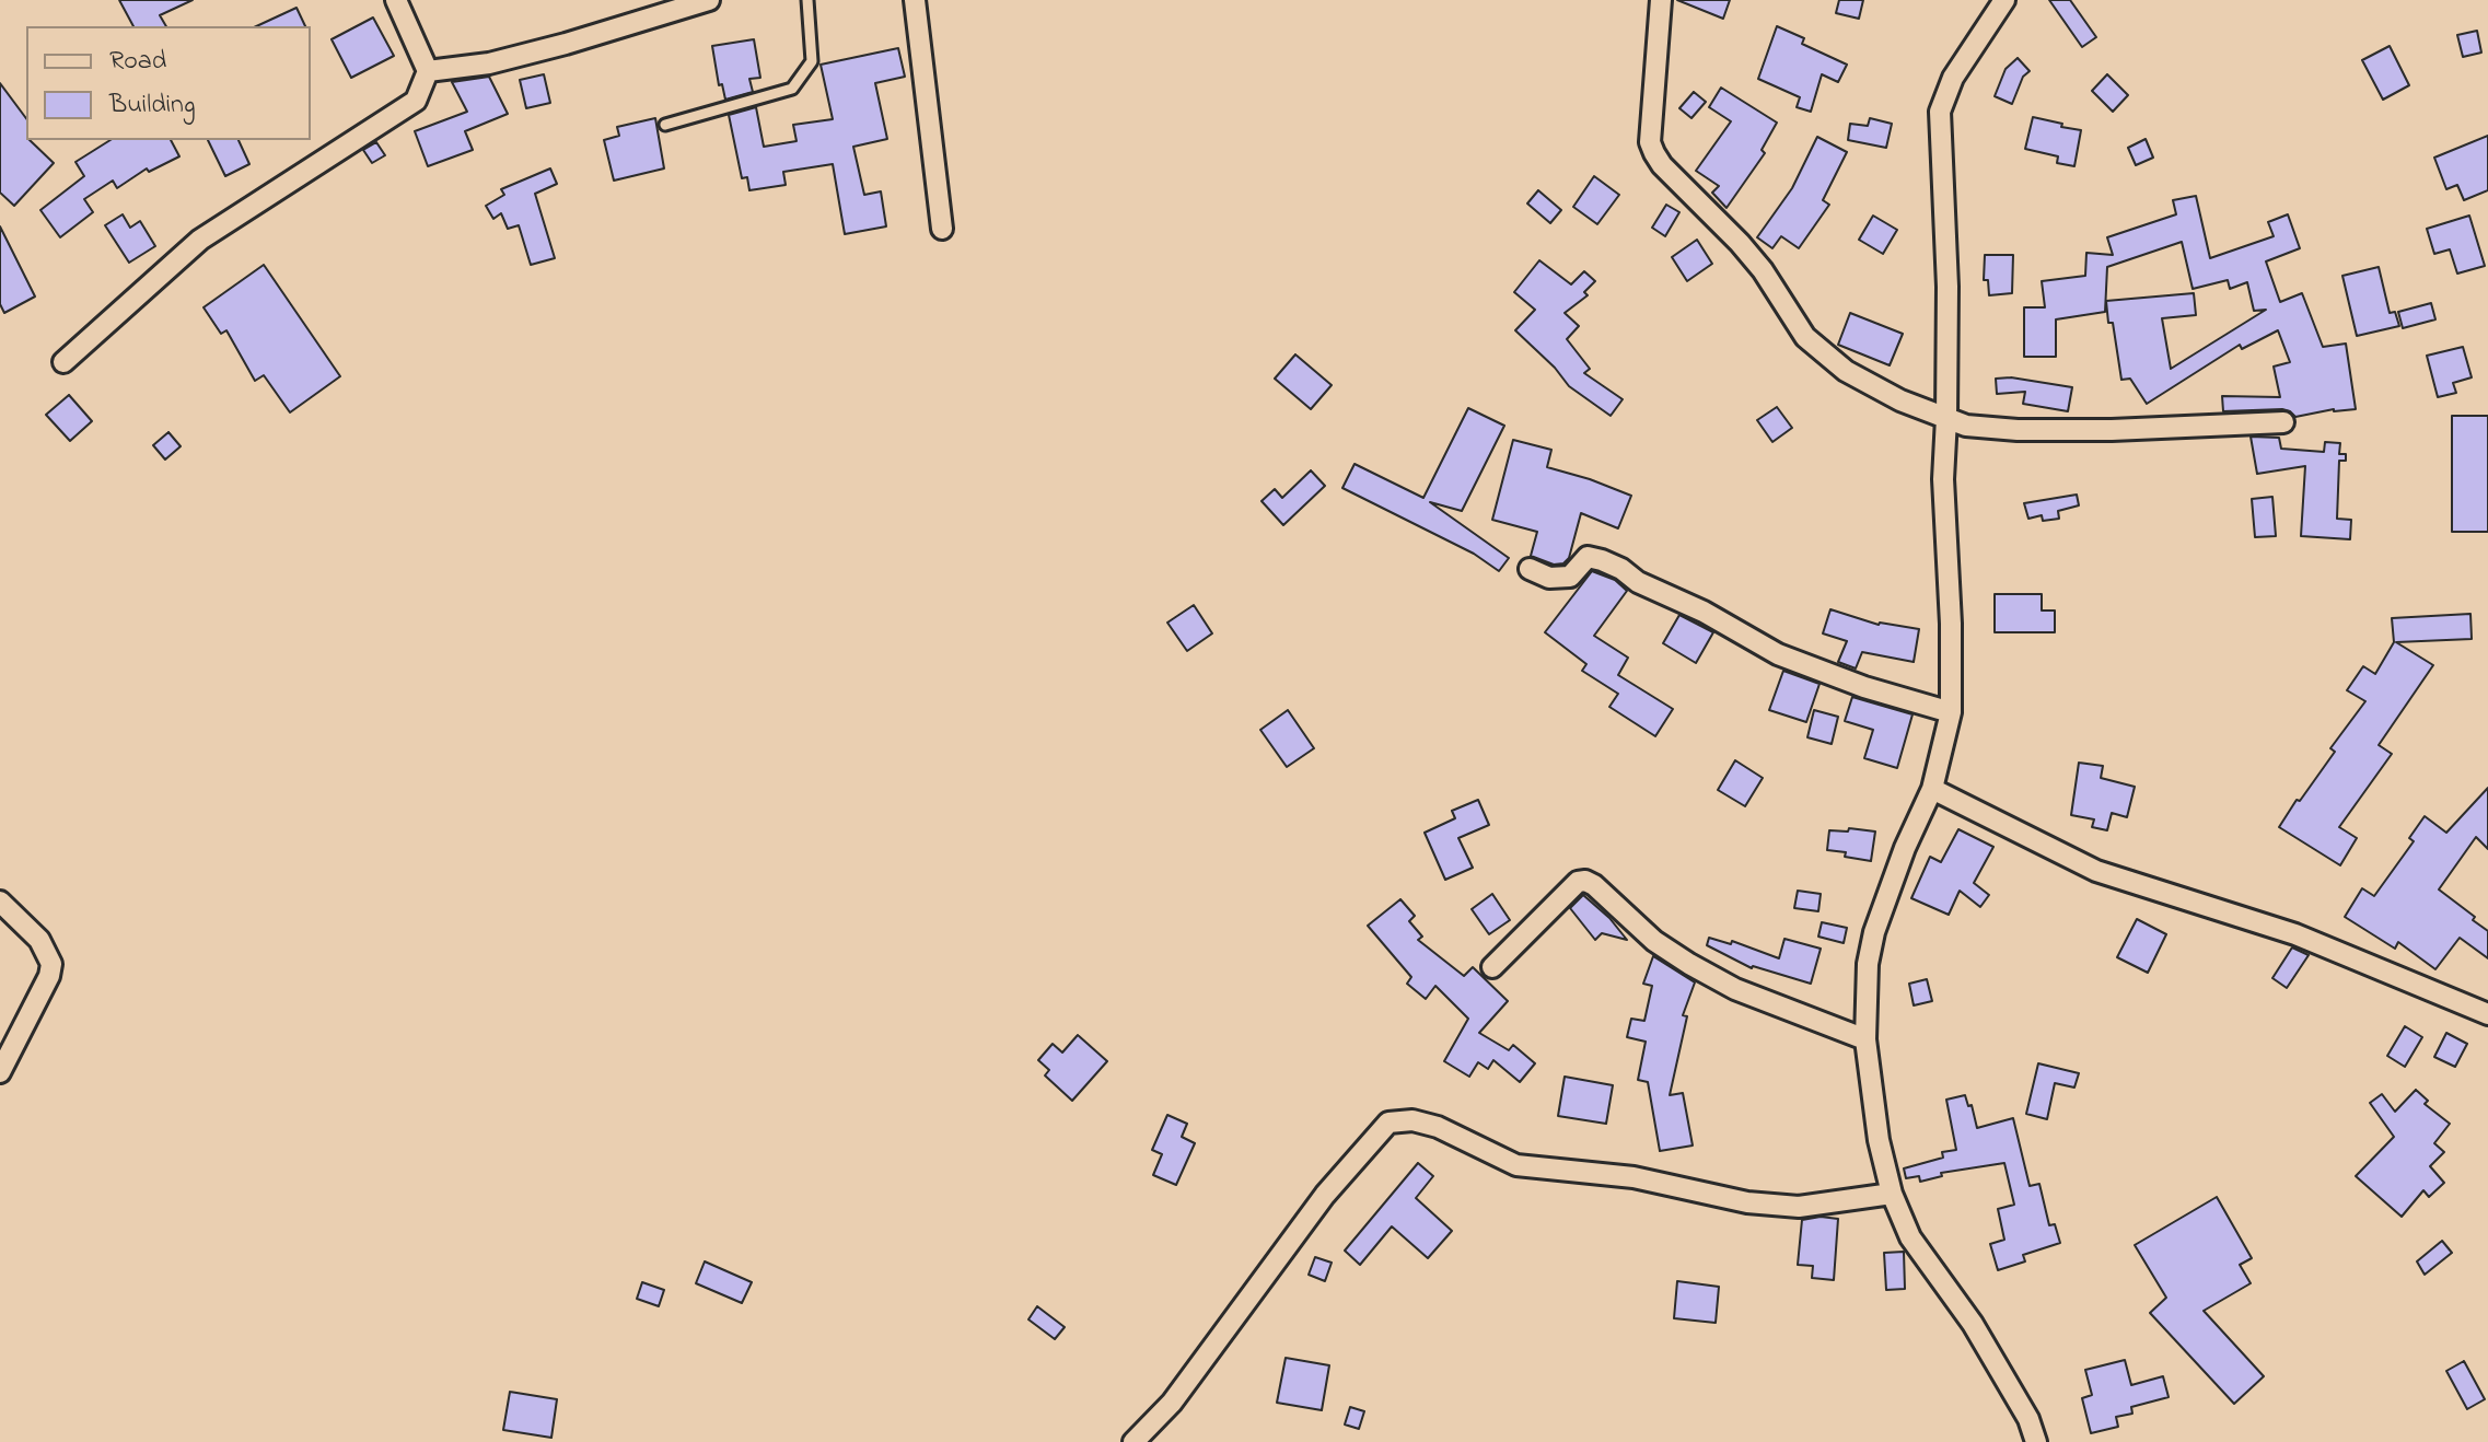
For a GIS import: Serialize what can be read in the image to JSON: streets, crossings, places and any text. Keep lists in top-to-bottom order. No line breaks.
{"legend":["Road","Building"]}
